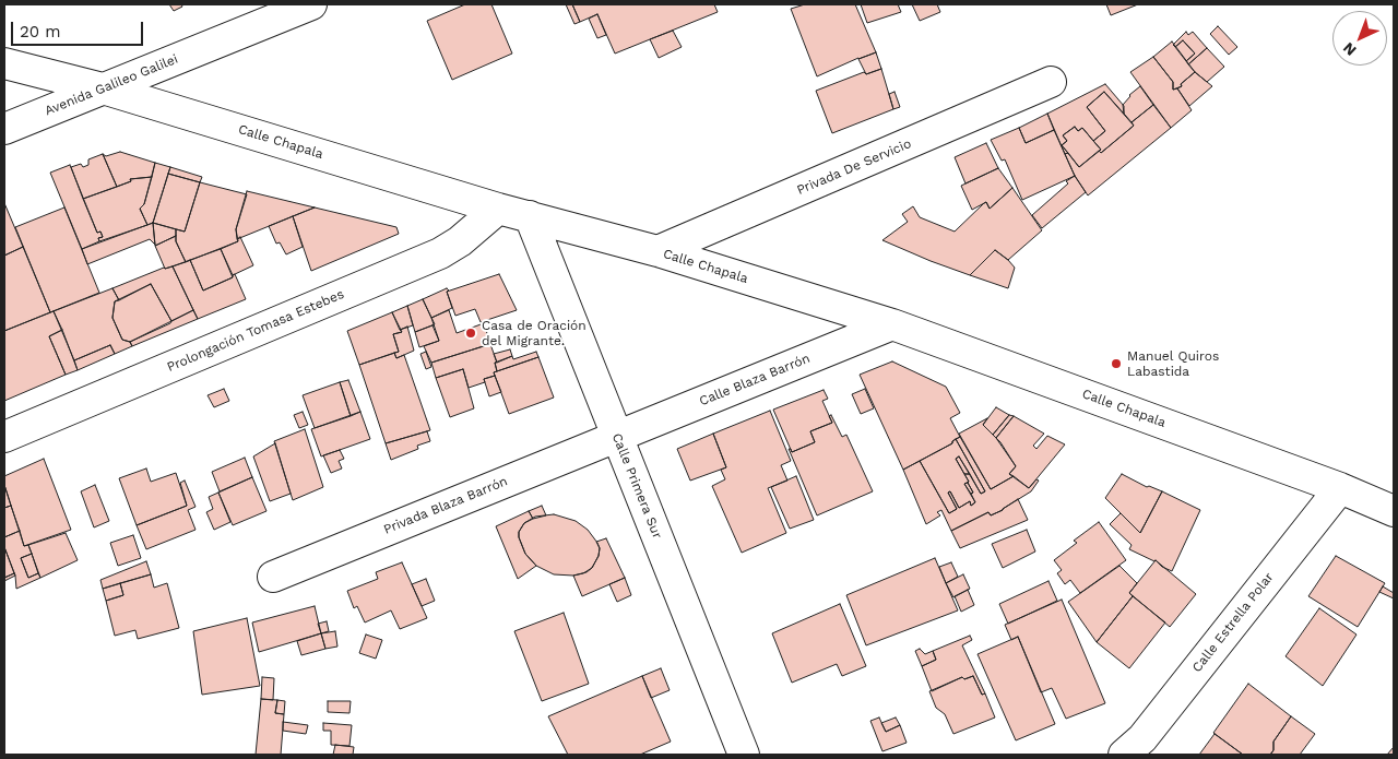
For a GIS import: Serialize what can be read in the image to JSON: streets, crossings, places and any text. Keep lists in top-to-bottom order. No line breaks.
{"streets":{"street":["Avenida Galileo Galilei","Calle Chapala","Privada De Servicio","Prolongación Tomasa Estebes","Calle Blaza Barrón","Calle Primera Sur","Privada Blaza Barrón","Calle Estrella Polar"]},"crossings":[["Avenida Galileo Galilei","Calle Chapala"],["Calle Chapala","Privada De Servicio"],["Calle Chapala","Prolongación Tomasa Estebes"],["Calle Chapala","Calle Blaza Barrón"],["Calle Chapala","Calle Primera Sur"],["Calle Chapala","Calle Estrella Polar"],["Calle Blaza Barrón","Calle Primera Sur"],["Calle Blaza Barrón","Privada Blaza Barrón"],["Calle Primera Sur","Privada Blaza Barrón"]],"places":["Casa de Oración del Migrante.","Manuel Quiros Labastida"],"scale_bar":"20 m","north":"bottom left"}
